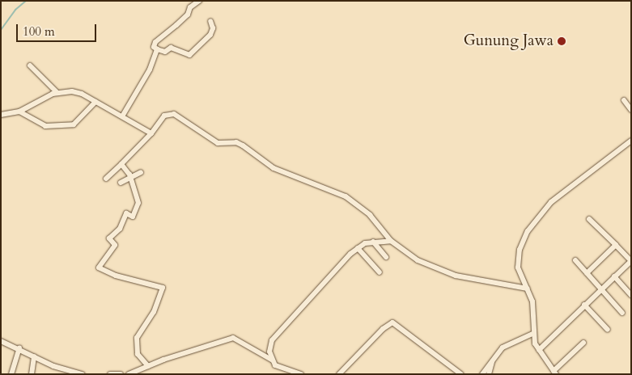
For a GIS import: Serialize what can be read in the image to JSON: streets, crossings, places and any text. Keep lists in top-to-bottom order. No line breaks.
{"places":["Gunung Jawa"],"scale_bar":"100 m"}
